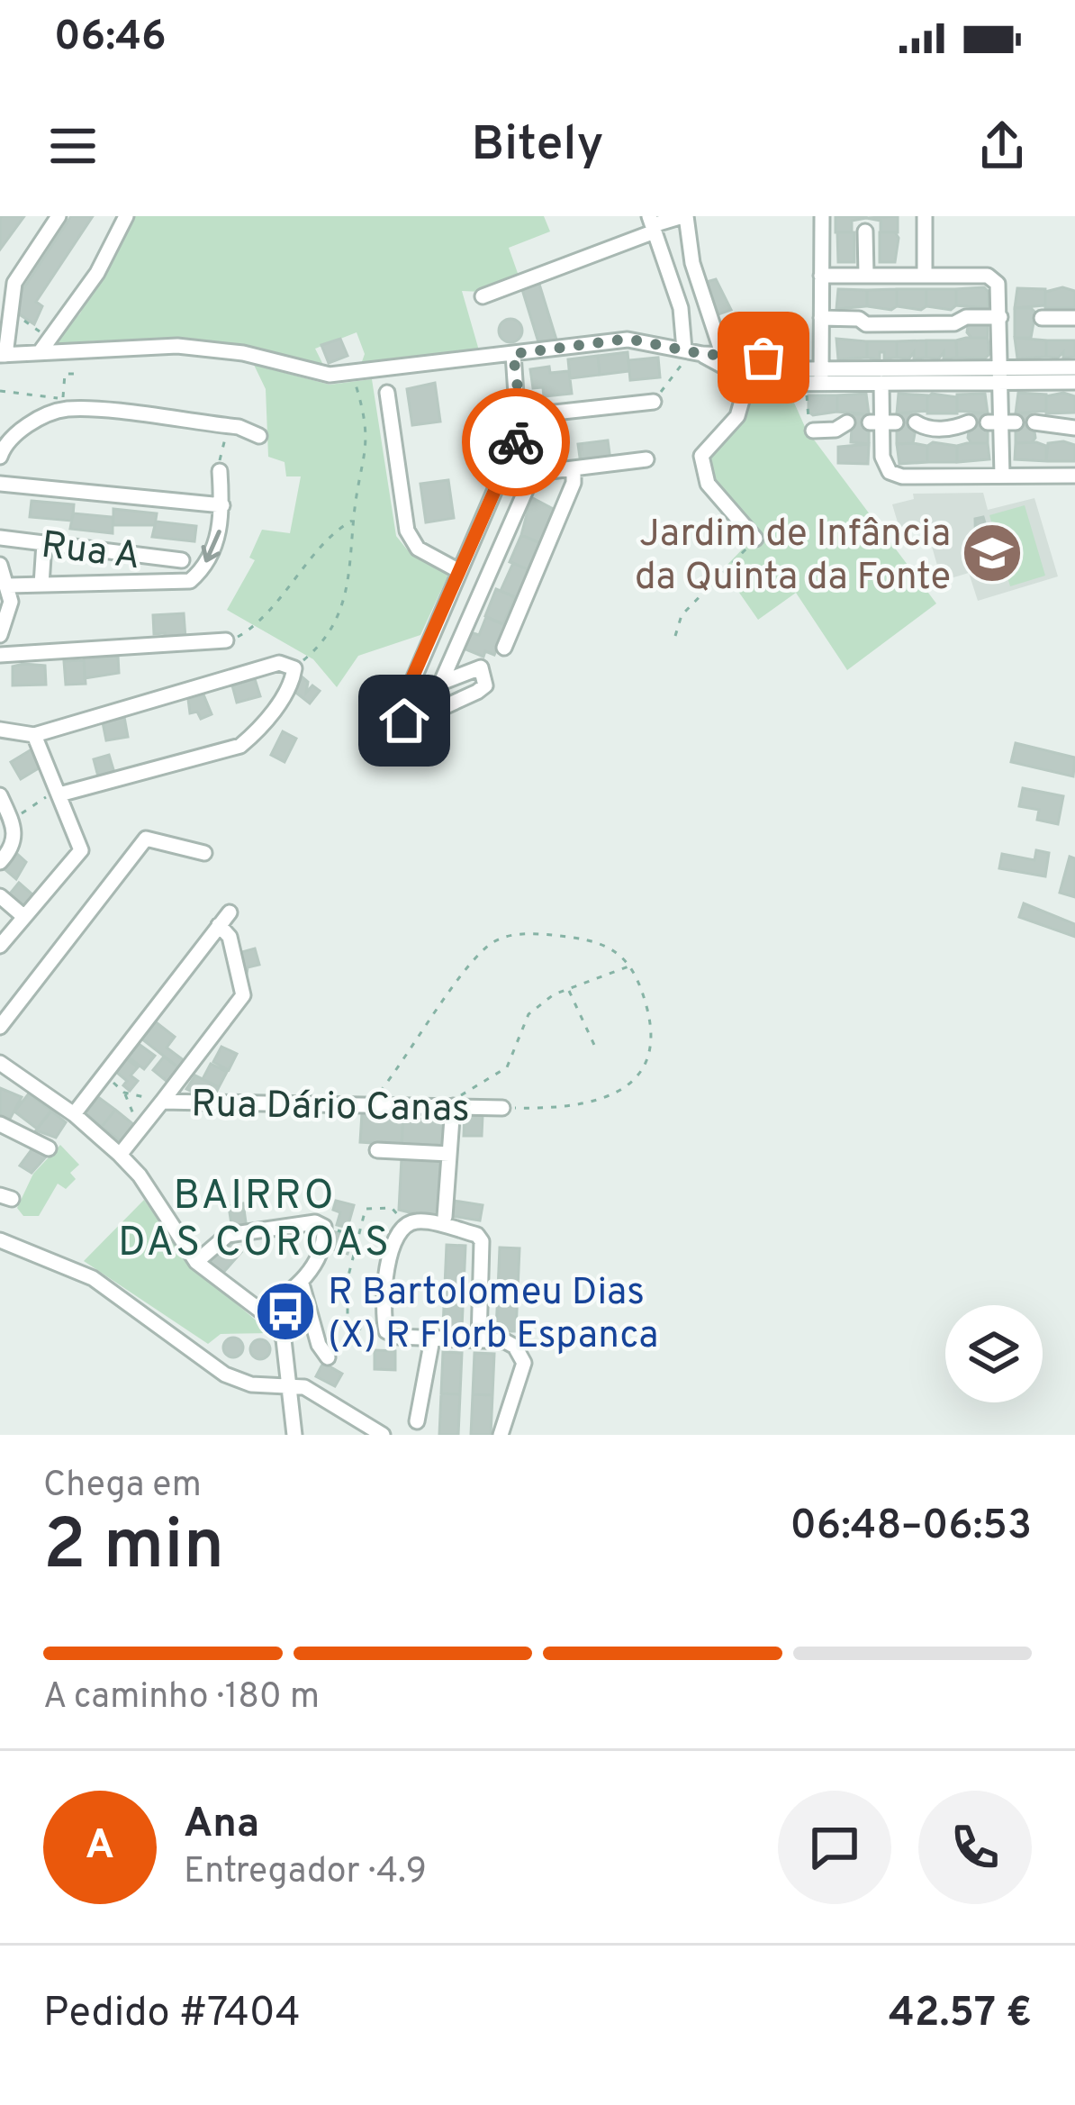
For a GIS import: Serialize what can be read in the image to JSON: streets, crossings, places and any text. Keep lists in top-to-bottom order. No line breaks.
{"streets":{"street":["Rua A","Rua Dário Canas"]},"districts":["BAIRRO DAS COROAS"],"places":{"school or university":["Jardim de Infância da Quinta da Fonte"],"bus stop":["R Bartolomeu Dias (X) R Florb Espanca"]},"page":{"status":"06:46","header":"Bitely","heading":["2 min","Chega em","06:48–06:53"],"panel":["Ana","Entregador · 4.9","Pedido #7404","42.57 €"],"bar":"A caminho · 180 m","round":"A"}}
